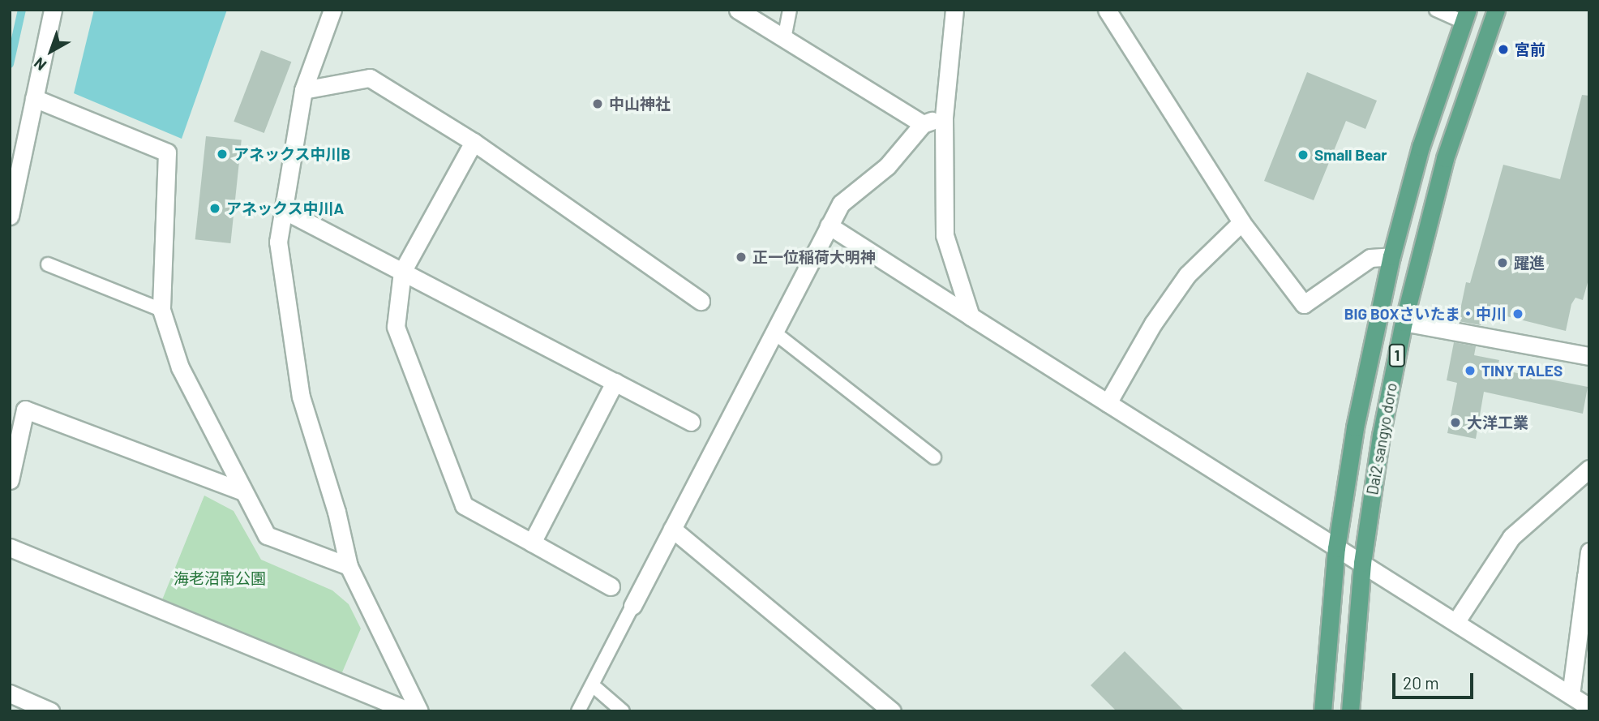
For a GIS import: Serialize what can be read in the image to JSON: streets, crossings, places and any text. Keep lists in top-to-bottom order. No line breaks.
{"streets":{"main road":["1","Dai2 sangyo doro"]},"parks":["海老沼南公園"],"places":["宮前","中山神社","アネックス中川B","Small Bear","アネックス中川A","正一位稲荷大明神","躍進","BIG BOXさいたま・中川","TINY TALES","大洋工業"],"scale_bar":"20 m","north":"bottom left"}
